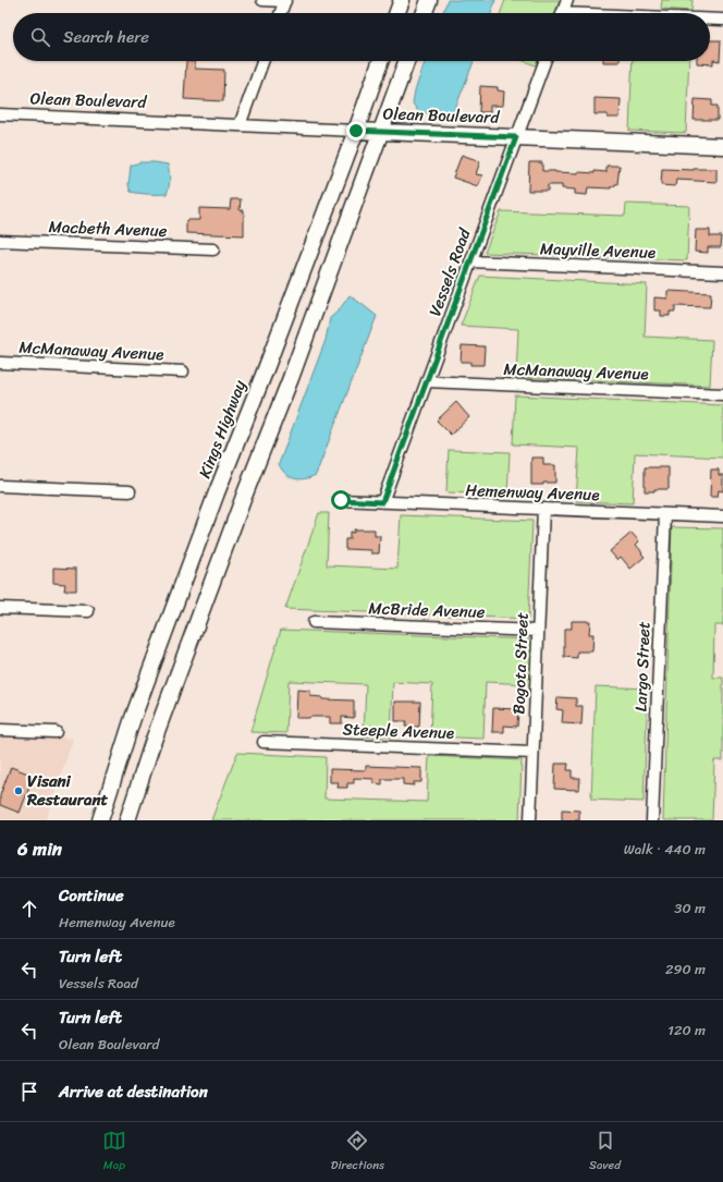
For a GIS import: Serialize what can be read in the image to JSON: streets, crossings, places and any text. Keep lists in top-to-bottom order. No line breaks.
{"streets":{"main road":["Olean Boulevard","Kings Highway"],"street":["Macbeth Avenue","Mayville Avenue","Vessels Road","McManaway Avenue","Hemenway Avenue","McBride Avenue","Bogota Street","Largo Street","Steeple Avenue"]},"crossings":[["Olean Boulevard","Vessels Road"],["Olean Boulevard","Kings Highway"],["Mayville Avenue","Vessels Road"],["Vessels Road","McManaway Avenue"],["Vessels Road","Hemenway Avenue"],["Hemenway Avenue","Bogota Street"],["Hemenway Avenue","Largo Street"],["McBride Avenue","Bogota Street"],["Bogota Street","Steeple Avenue"]],"places":["Visani Restaurant"],"page":{"search":"Search here","heading":["6 min","Walk · 440 m"],"list":[["Continue","Hemenway Avenue","30 m"],["Turn left","Vessels Road","290 m"],["Turn left","Olean Boulevard","120 m"],"Arrive at destination"],"nav":["Map","Directions","Saved"]}}
